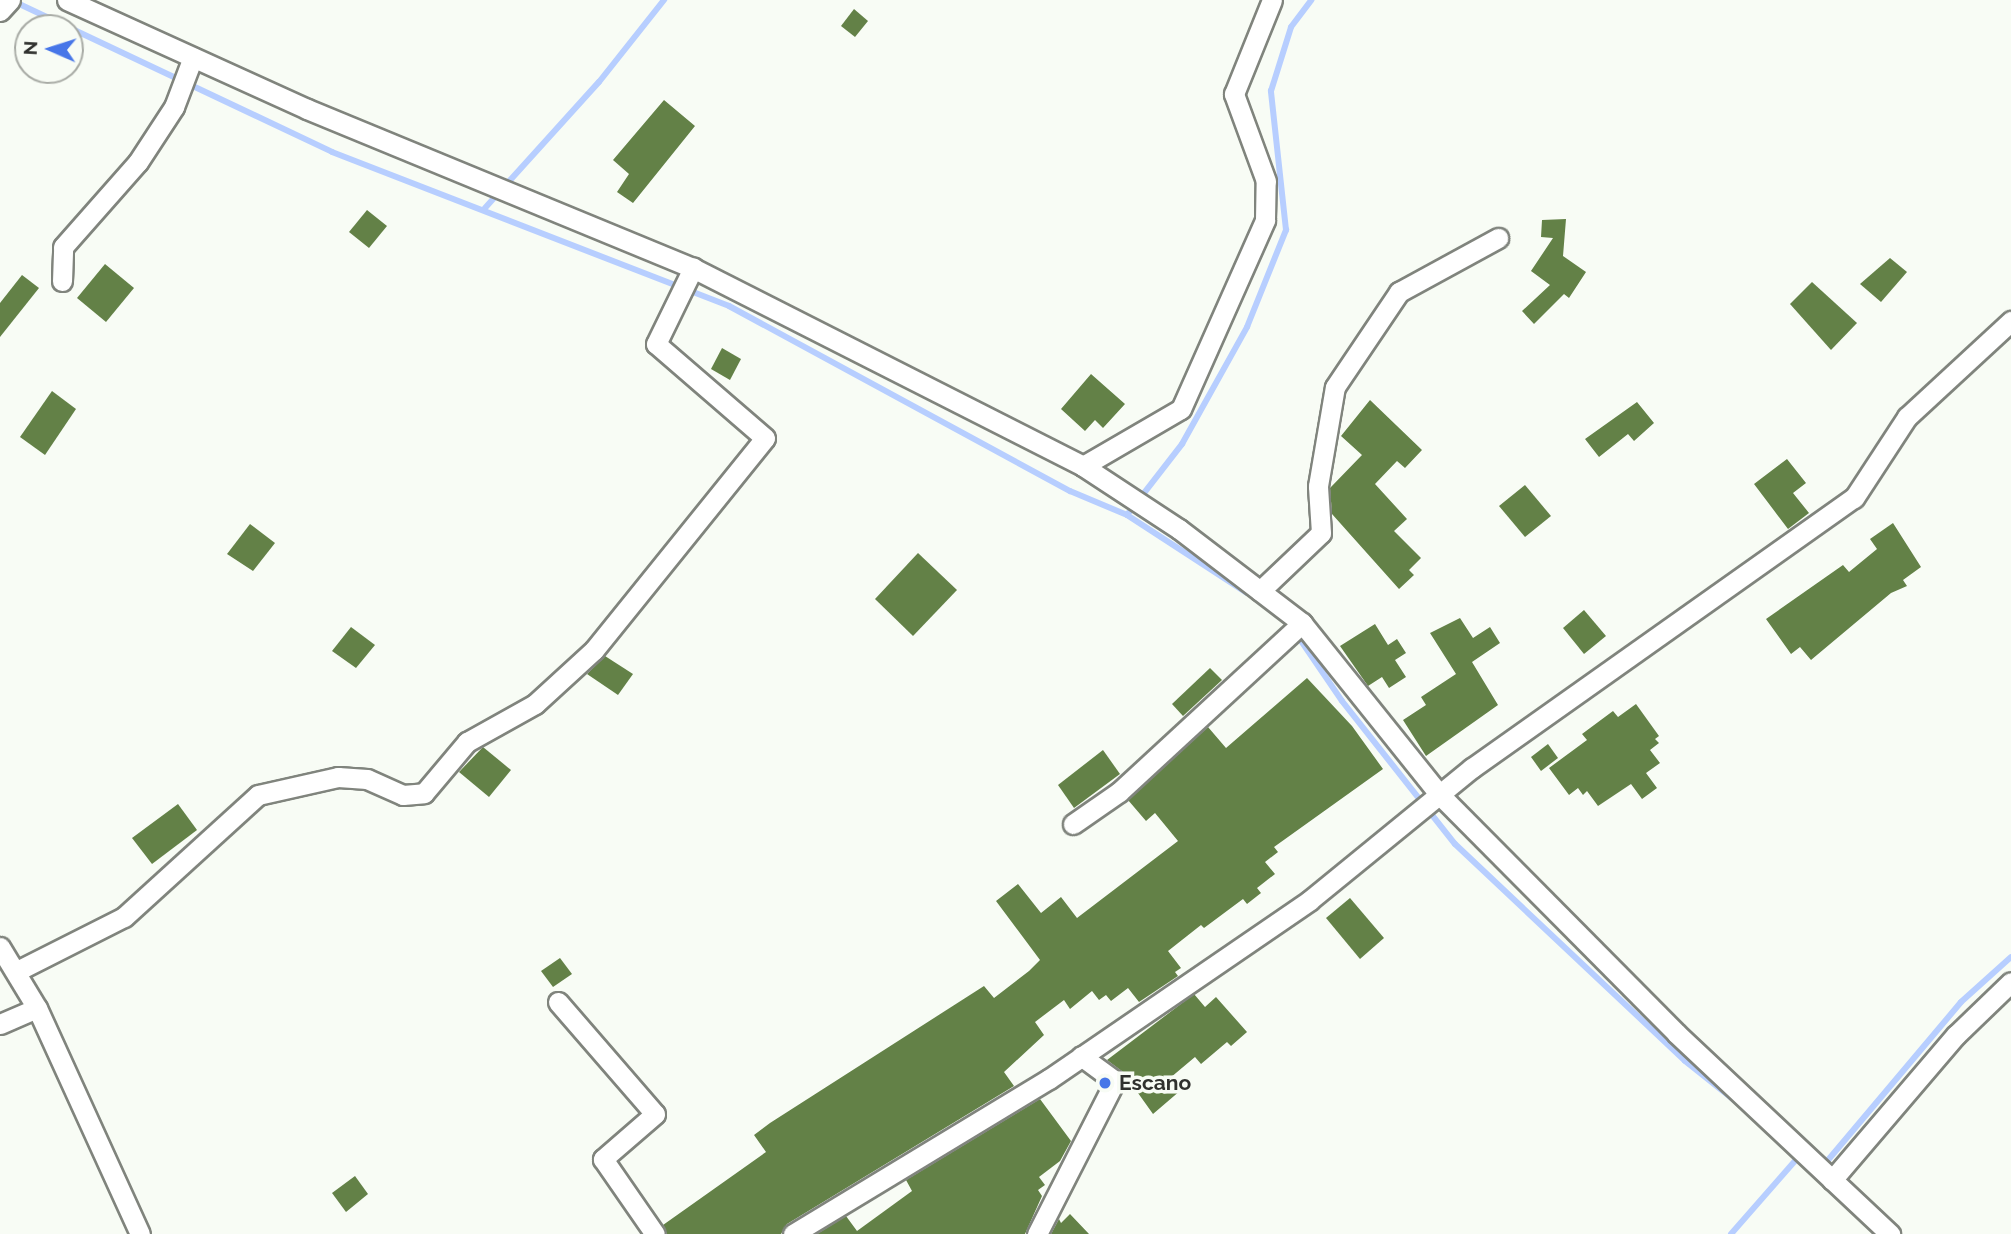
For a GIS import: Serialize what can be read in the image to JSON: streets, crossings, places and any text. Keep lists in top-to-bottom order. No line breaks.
{"places":["Escano"],"north":"left"}
